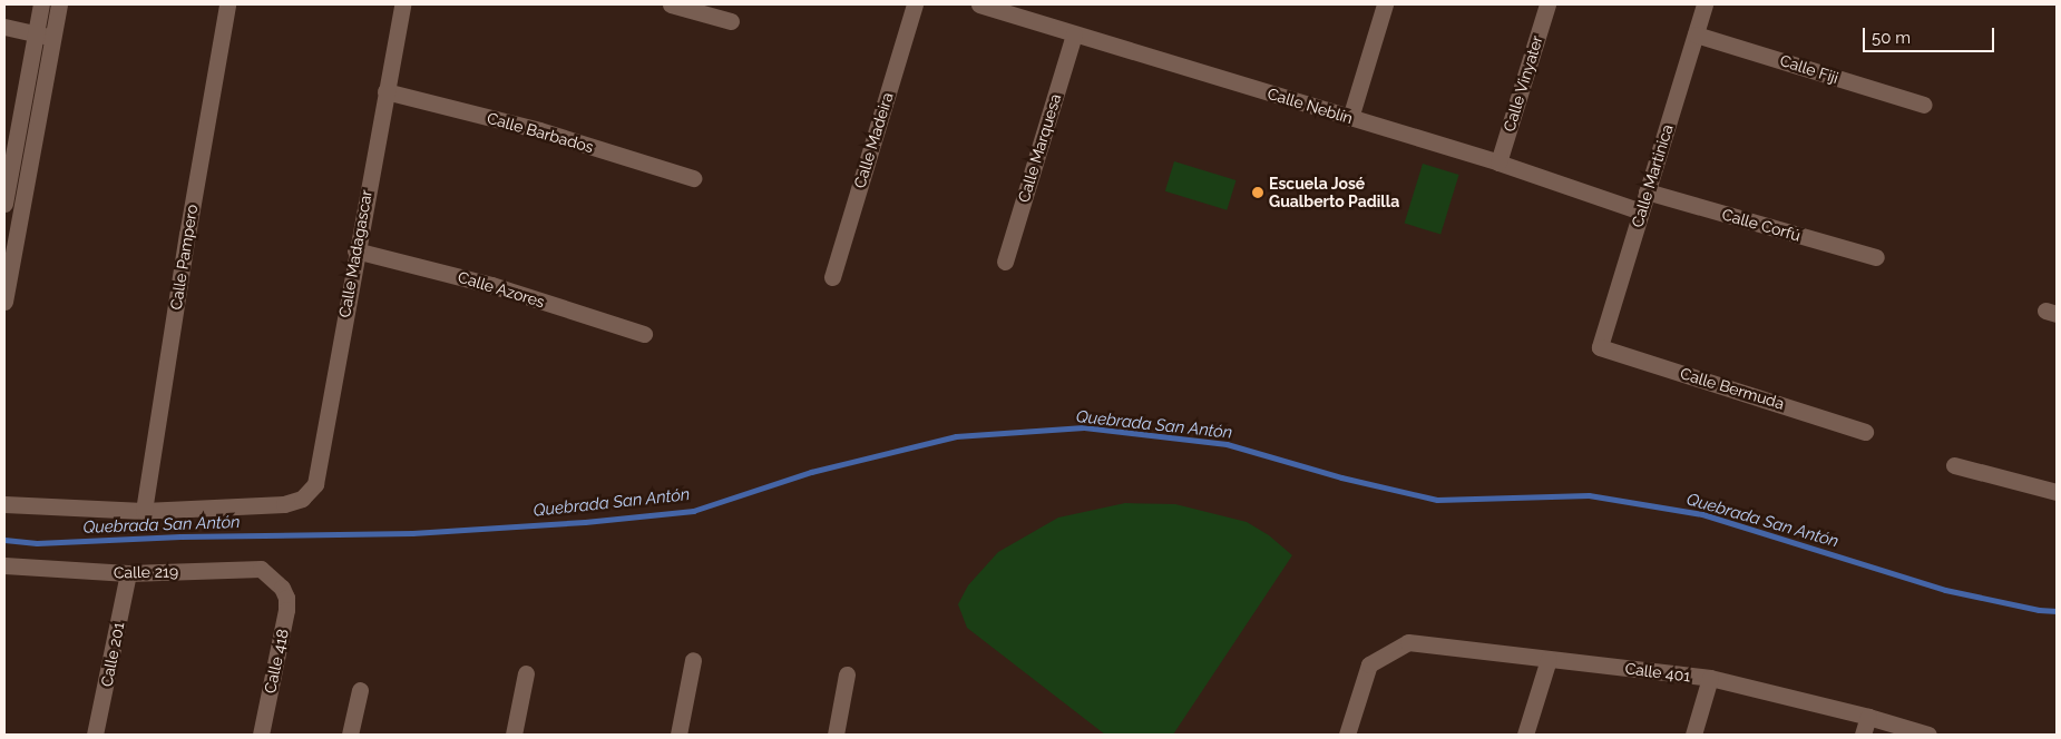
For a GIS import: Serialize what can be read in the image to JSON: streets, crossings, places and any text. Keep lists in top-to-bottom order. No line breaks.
{"streets":{"street":["Calle Fiji","Calle Vinyater","Calle Neblín","Calle Barbados","Calle Madeira","Calle Marquesa","Calle Martinica","Calle Corfú","Calle Madagascar","Calle Pampero","Calle Azores","Calle Bermuda","Calle 219","Calle 201","Calle 418","Calle 401"]},"crossings":[["Calle Fiji","Calle Martinica"],["Calle Vinyater","Calle Neblín"],["Calle Neblín","Calle Marquesa"],["Calle Neblín","Calle Martinica"],["Calle Barbados","Calle Madagascar"],["Calle Martinica","Calle Corfú"],["Calle Martinica","Calle Bermuda"],["Calle Madagascar","Calle Pampero"],["Calle Madagascar","Calle Azores"],["Calle 219","Calle 201"],["Calle 219","Calle 418"]],"water":["Quebrada San Antón"],"places":["Escuela José Gualberto Padilla"],"scale_bar":"50 m"}
